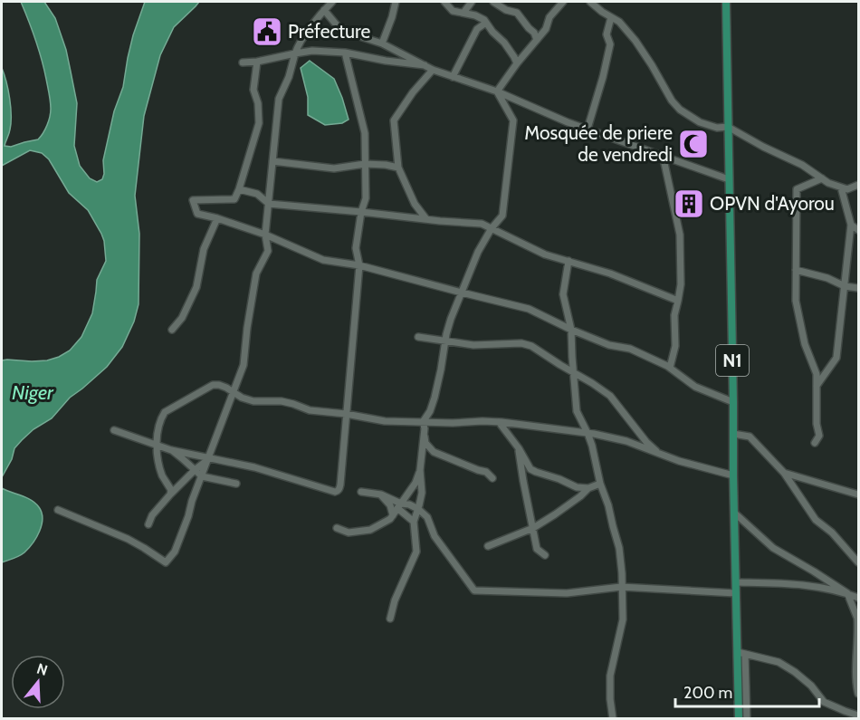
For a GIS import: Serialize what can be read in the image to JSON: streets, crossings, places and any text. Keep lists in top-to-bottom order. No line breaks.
{"streets":{"main road":["N1"]},"water":["Niger"],"places":{"public building":["Préfecture"],"mosque":["Mosquée de priere de vendredi"],"building":["OPVN d'Ayorou"]},"scale_bar":"200 m","north":"top"}
